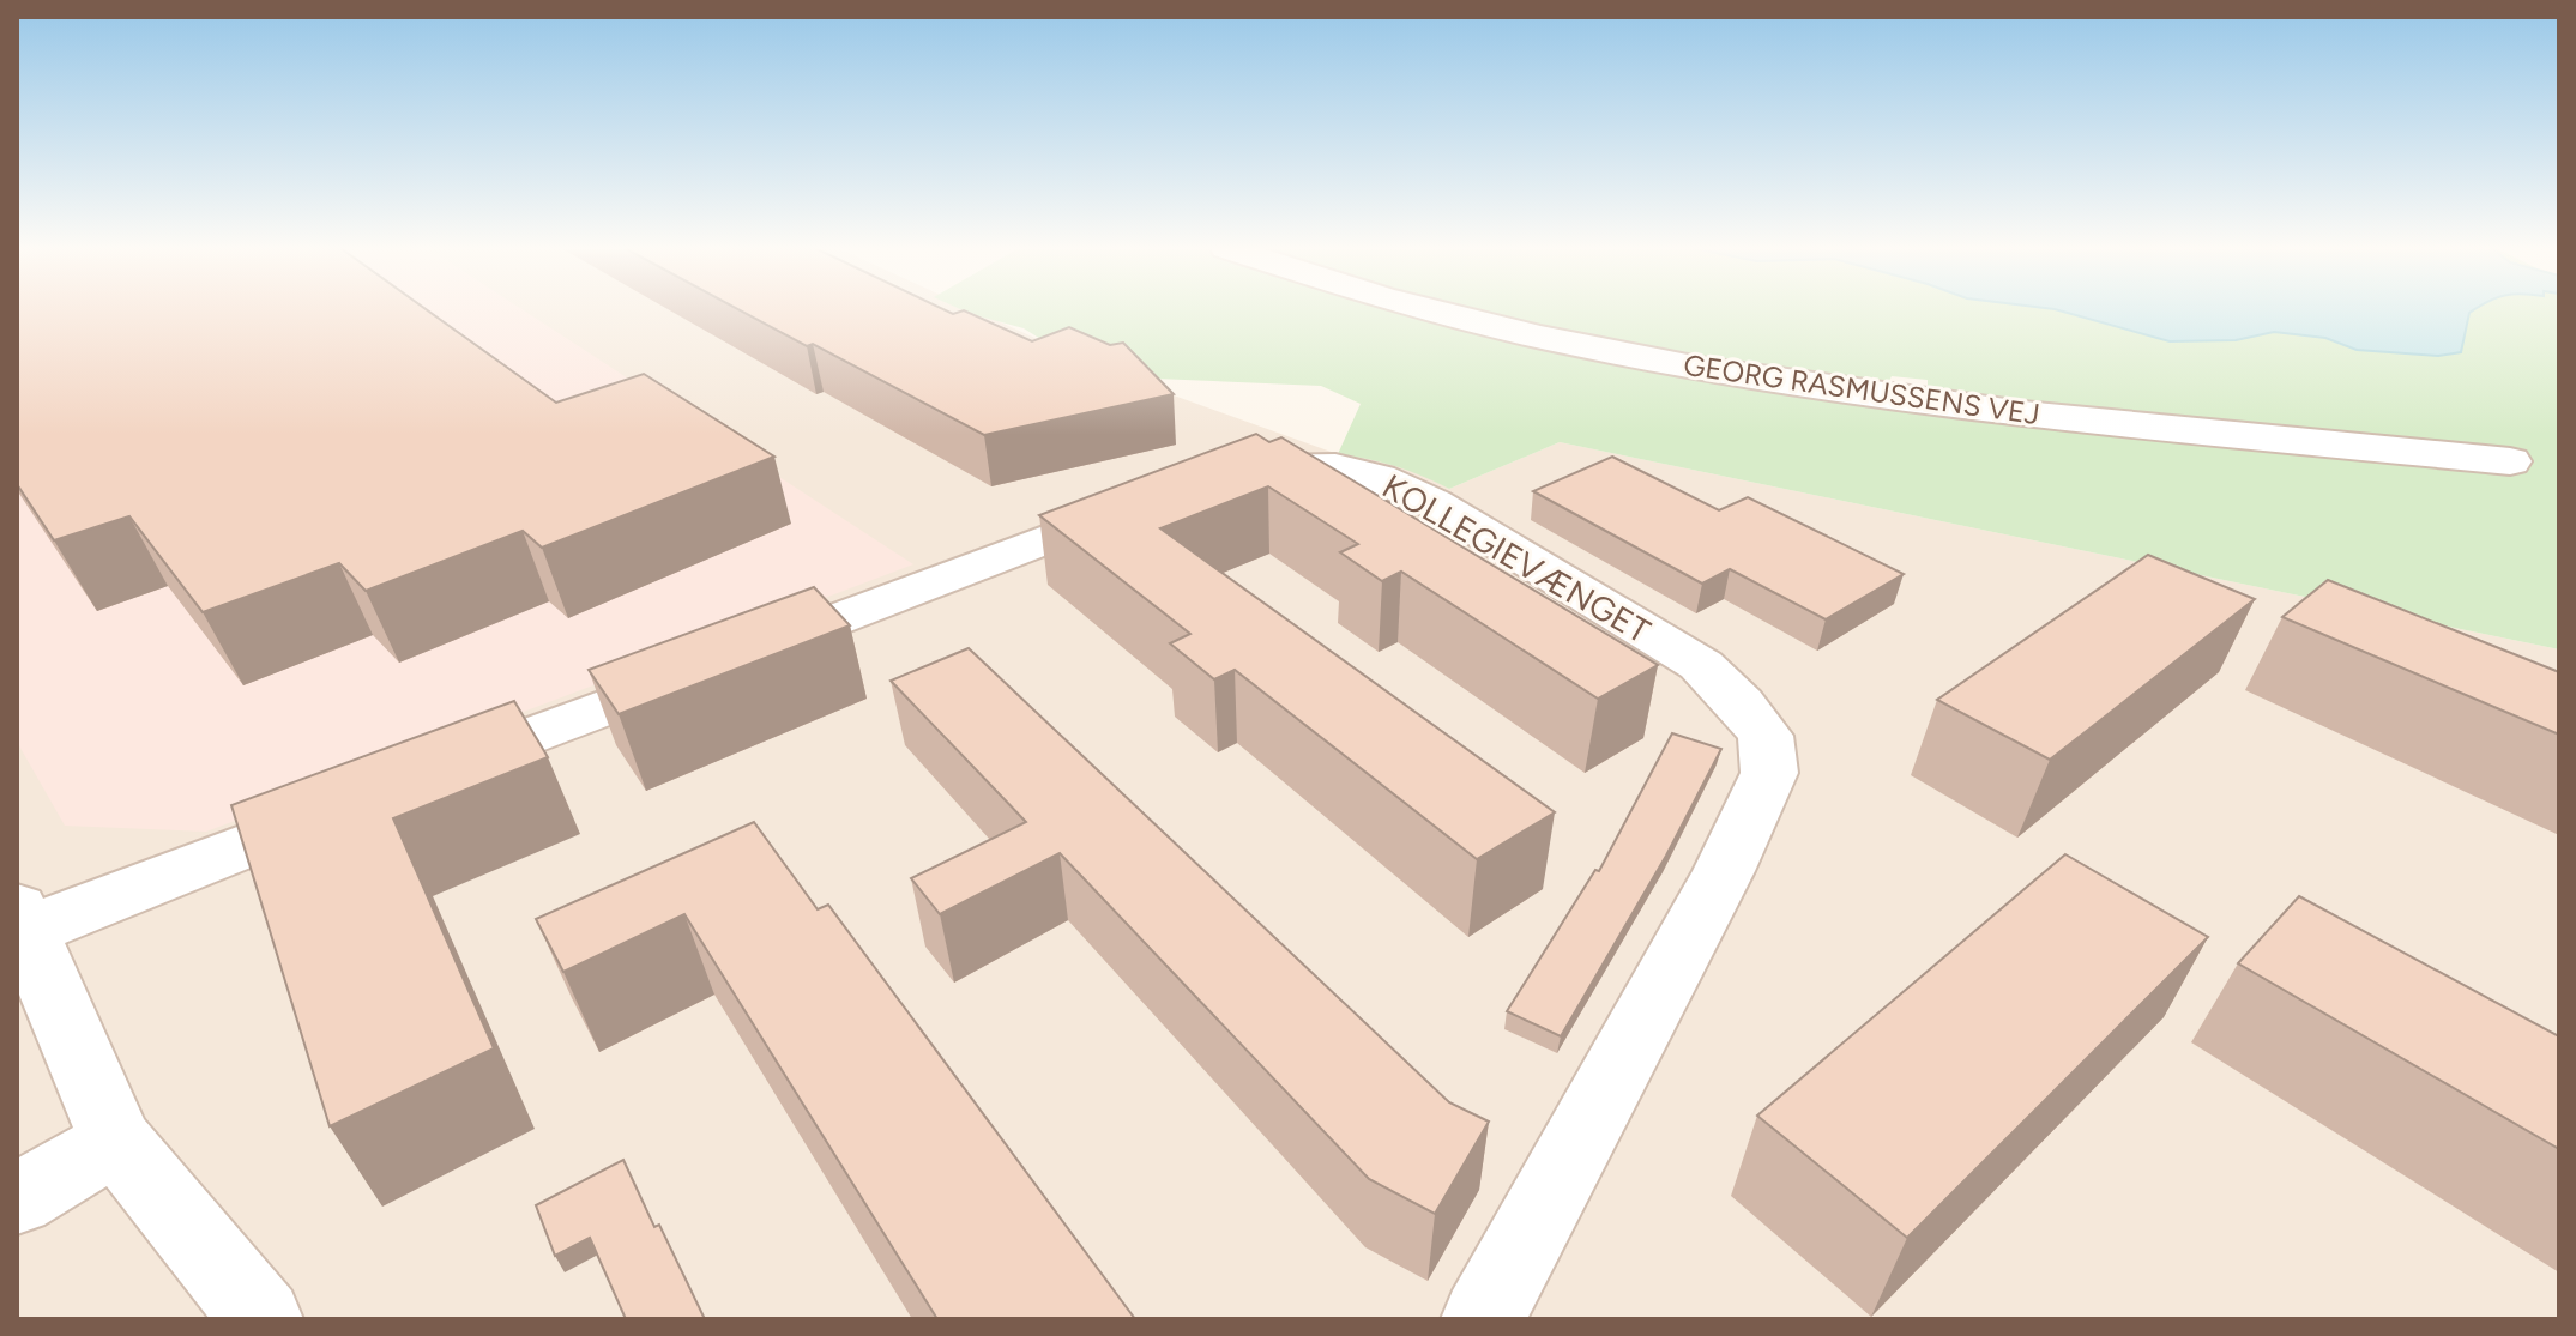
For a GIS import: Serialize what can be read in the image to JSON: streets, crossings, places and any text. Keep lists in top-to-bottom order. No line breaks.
{"streets":{"street":["GEORG RASMUSSENS VEJ","KOLLEGIEVÆNGET"]}}
